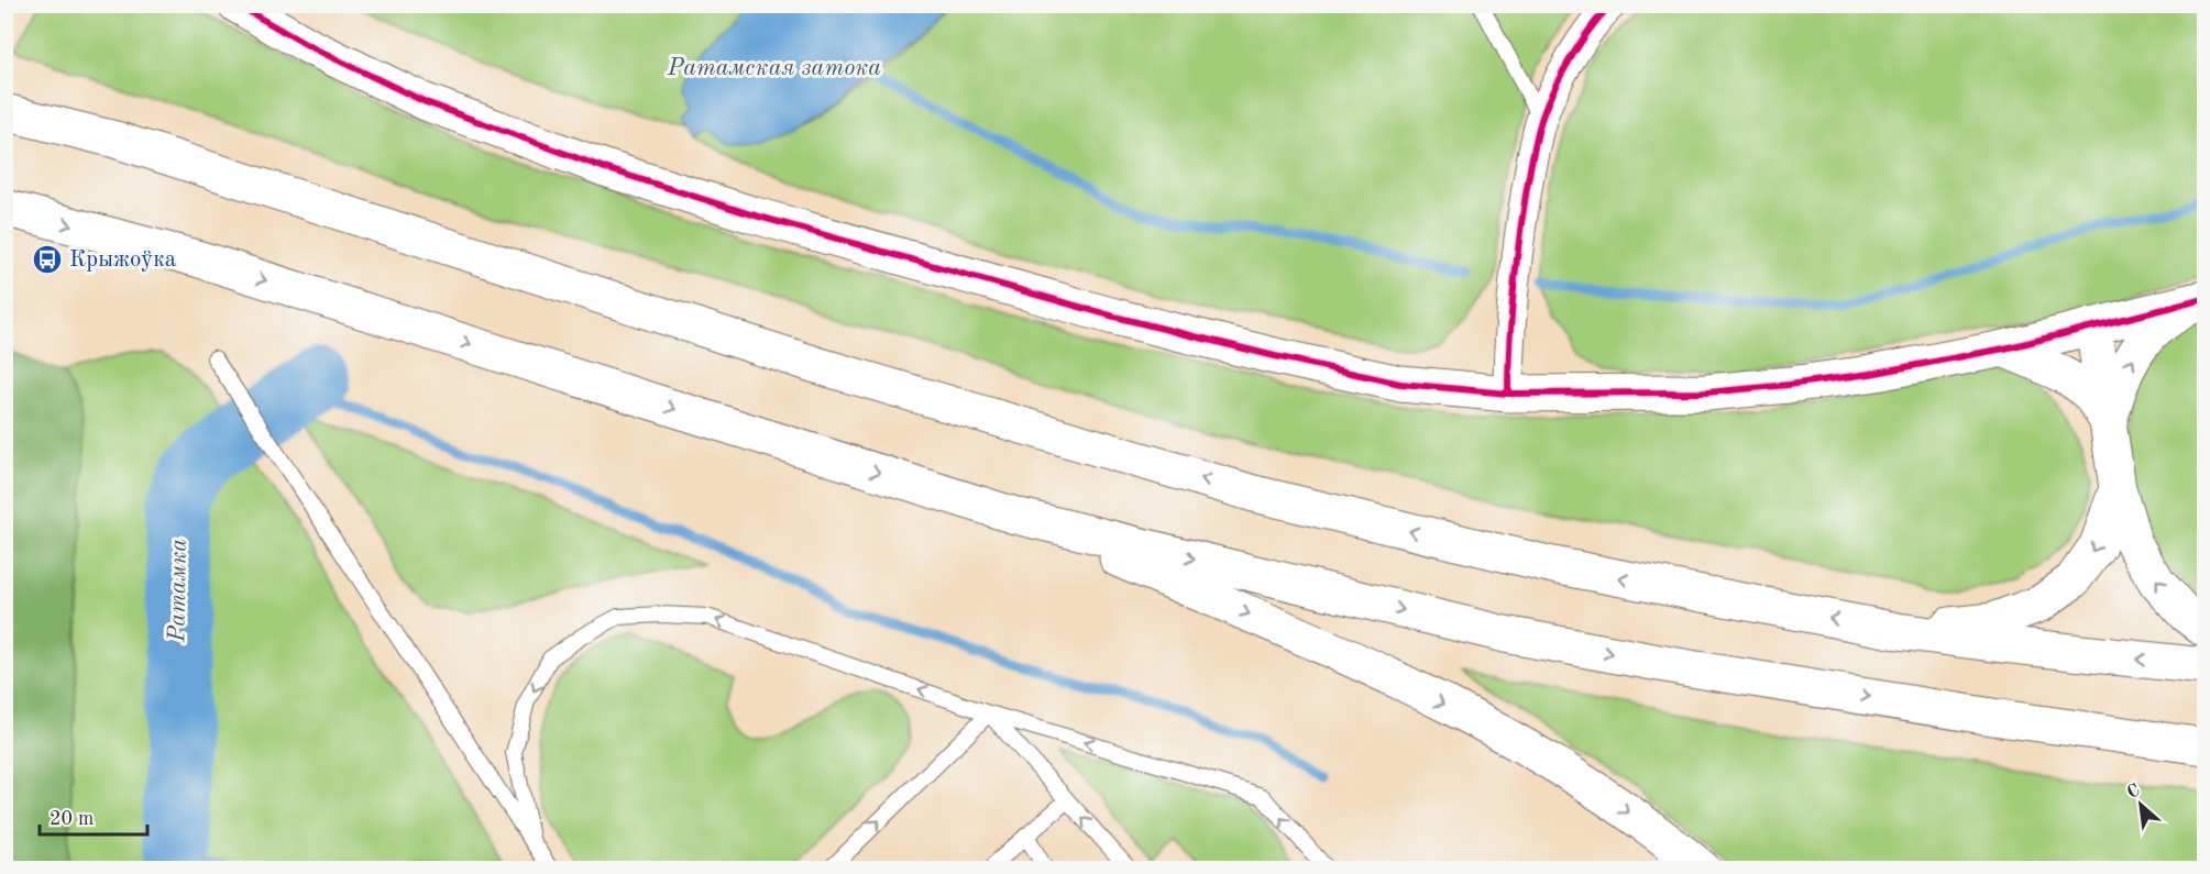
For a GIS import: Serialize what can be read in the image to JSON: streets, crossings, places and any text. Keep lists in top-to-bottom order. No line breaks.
{"water":["Ратамская затока","Ратамка"],"places":{"bus stop":["Крыжоўка"]},"scale_bar":"20 m","north":"top left"}
